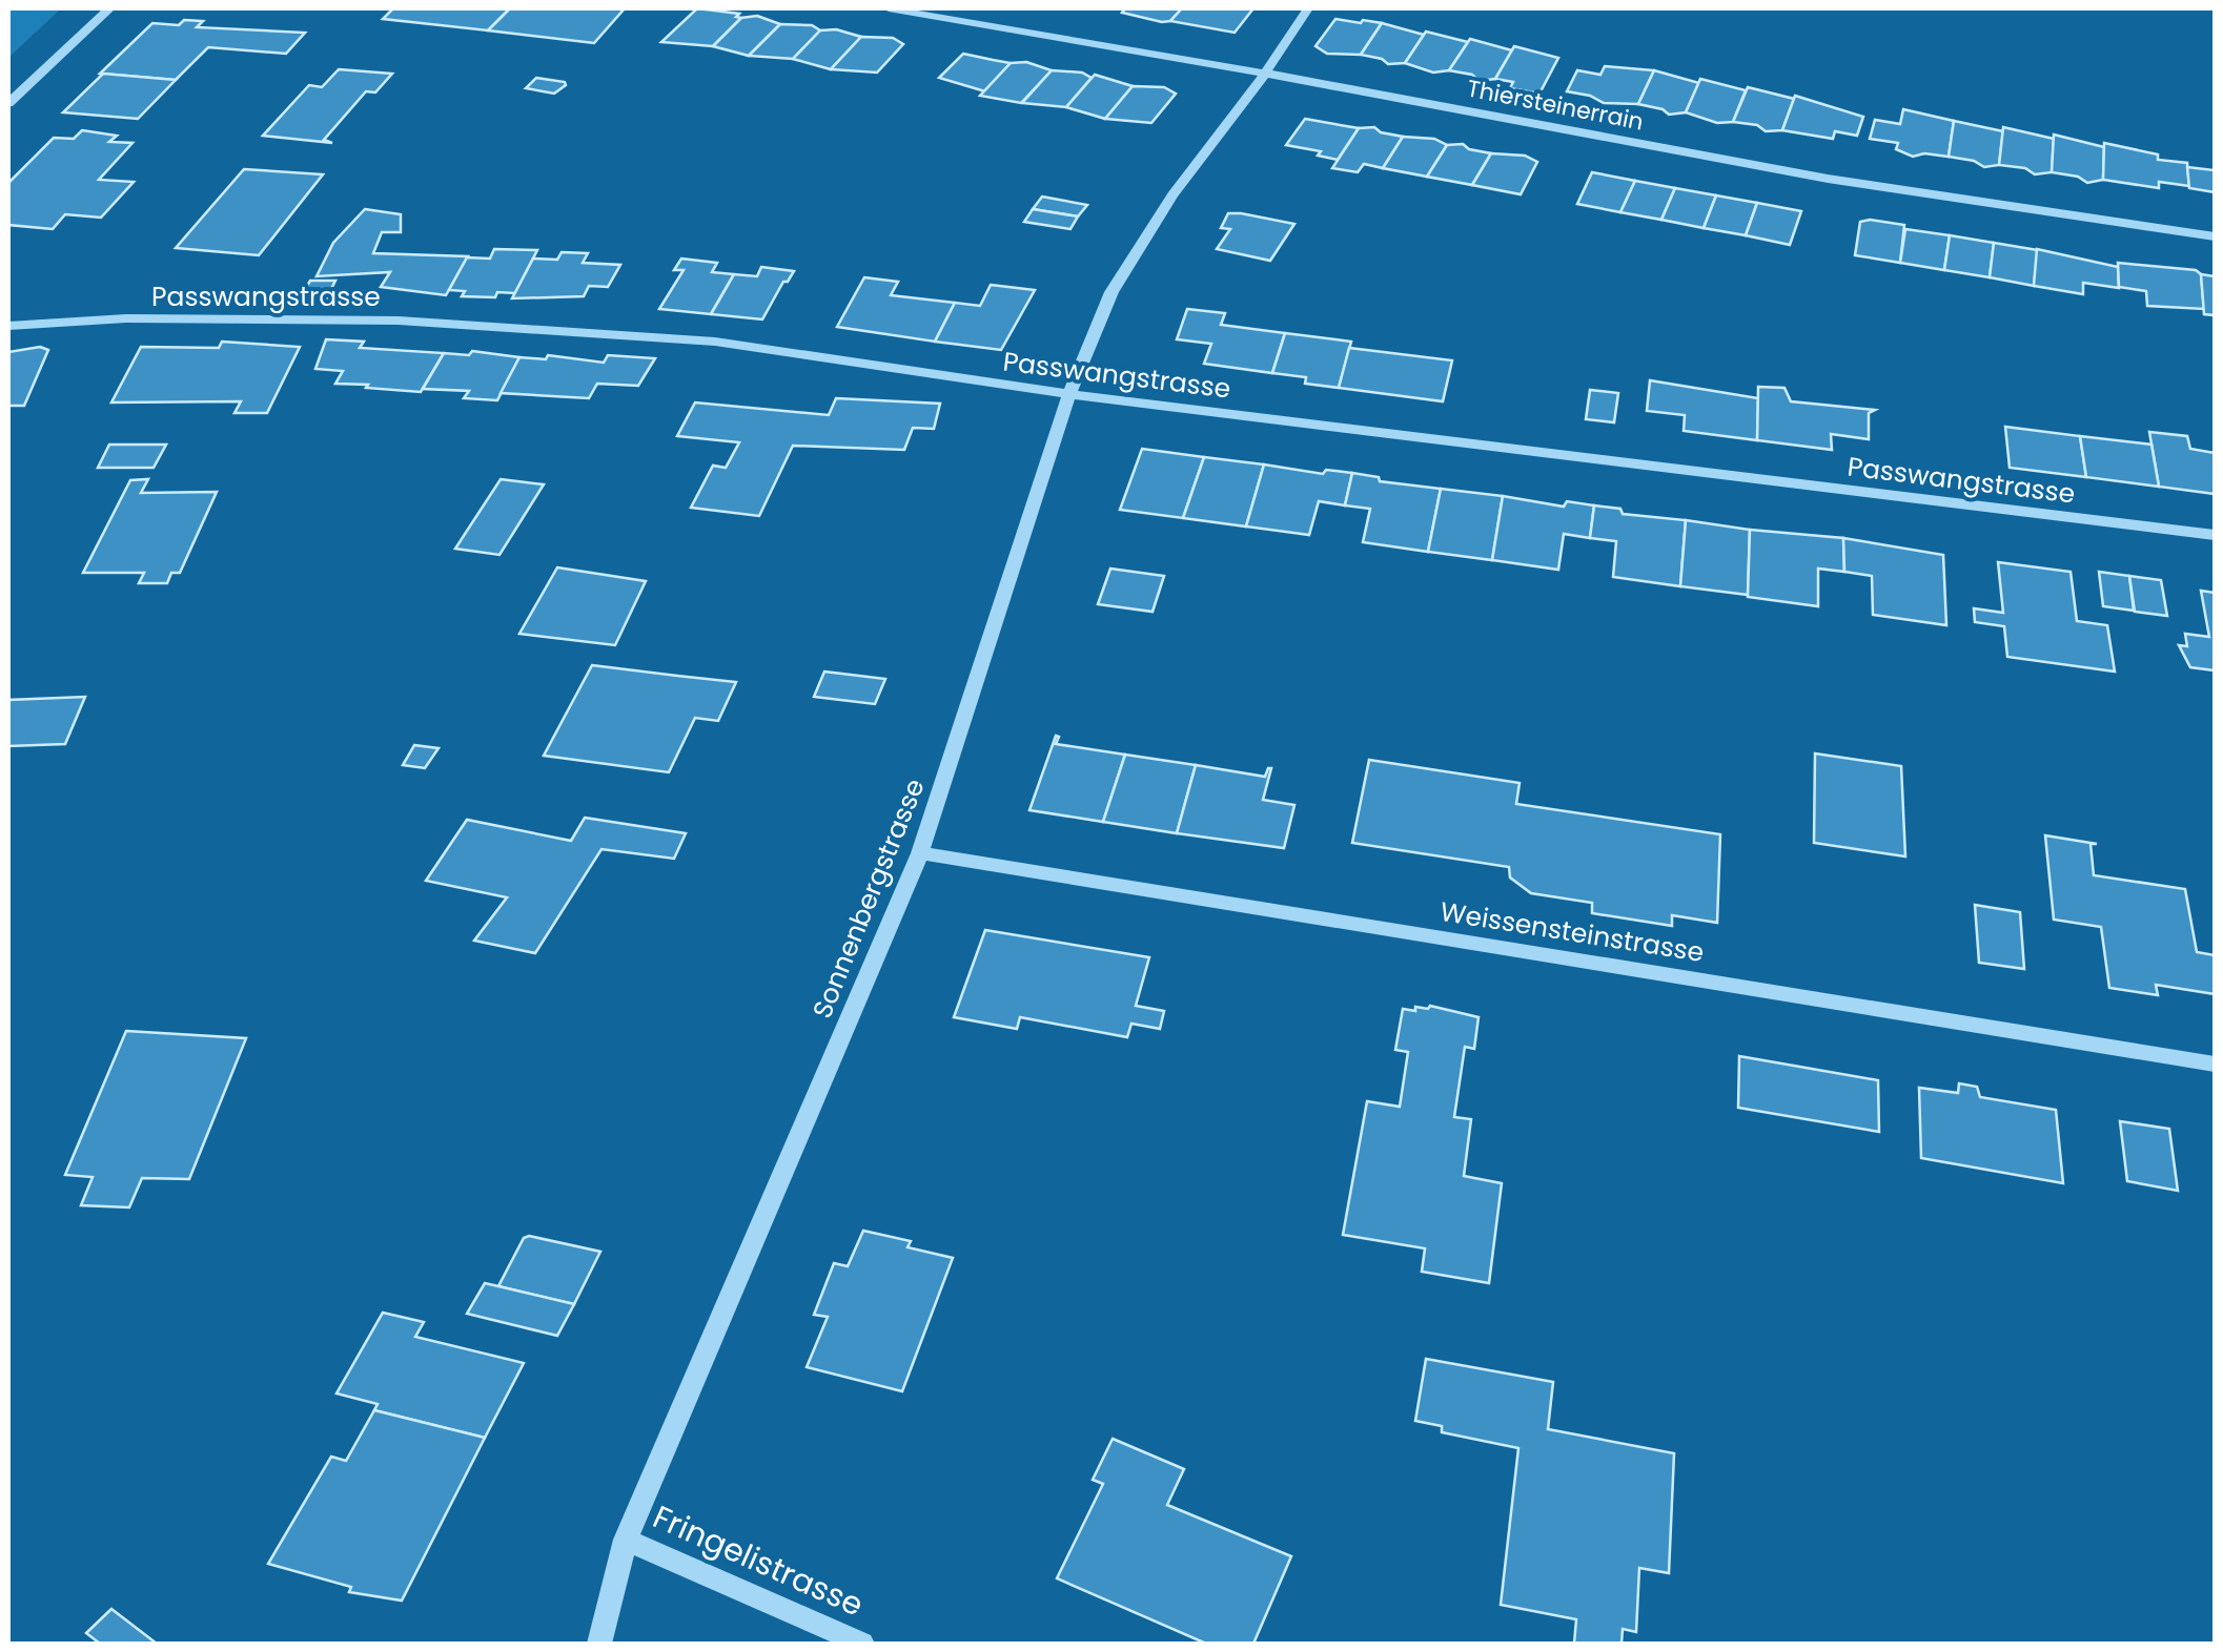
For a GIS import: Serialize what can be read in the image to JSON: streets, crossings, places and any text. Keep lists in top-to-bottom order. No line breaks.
{"streets":{"street":["Thiersteinerrain","Passwangstrasse","Sonnenbergstrasse","Weissensteinstrasse","Fringelistrasse"]},"crossings":[["Thiersteinerrain","Sonnenbergstrasse"],["Passwangstrasse","Sonnenbergstrasse"],["Sonnenbergstrasse","Weissensteinstrasse"],["Sonnenbergstrasse","Fringelistrasse"]]}
